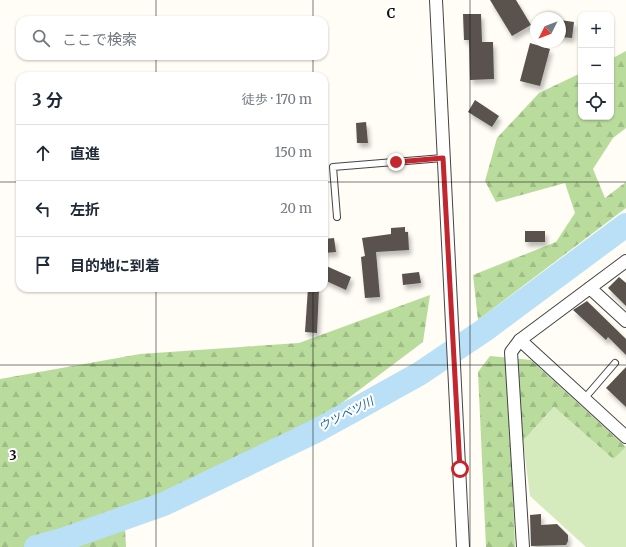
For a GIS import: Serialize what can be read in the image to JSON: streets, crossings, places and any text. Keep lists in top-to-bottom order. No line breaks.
{"water":["ウツベツ川"],"north":"bottom left","page":{"map_buttons":["+","−"],"search":"ここで検索","heading":["3 分","徒歩 · 170 m"],"list":[["直進","150 m"],["左折","20 m"],"目的地に到着"]},"grid":{"columns":["C"],"rows":["3"]}}
